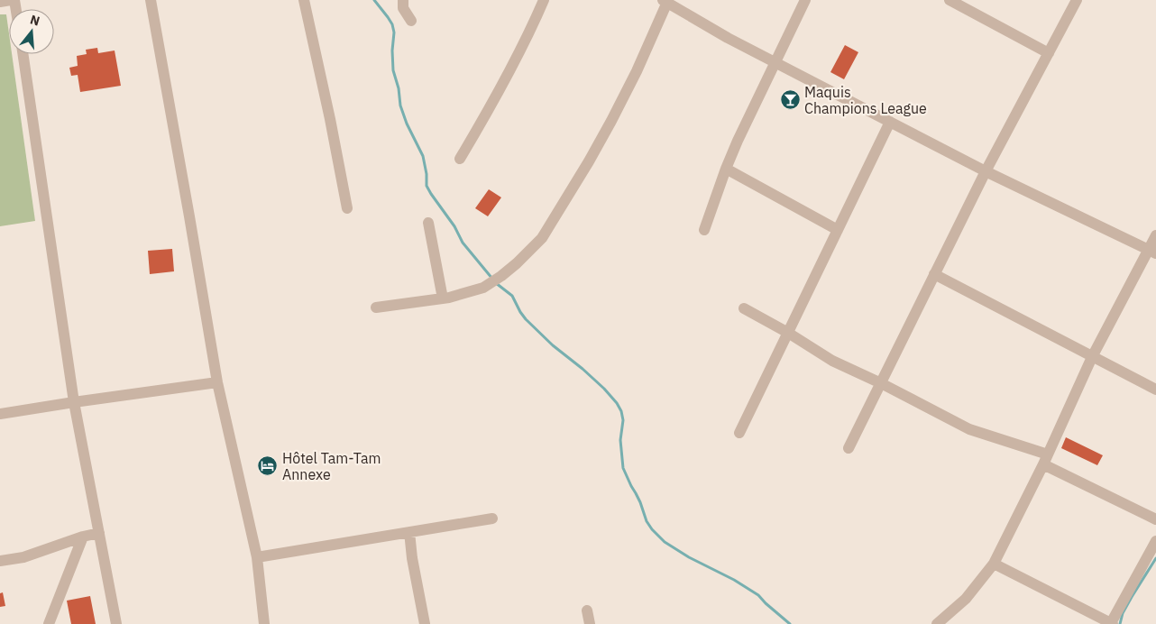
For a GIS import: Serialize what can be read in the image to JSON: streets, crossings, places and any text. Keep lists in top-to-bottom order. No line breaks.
{"places":{"bar":["Maquis Champions League"],"hotel":["Hôtel Tam-Tam Annexe"]},"north":"top"}
